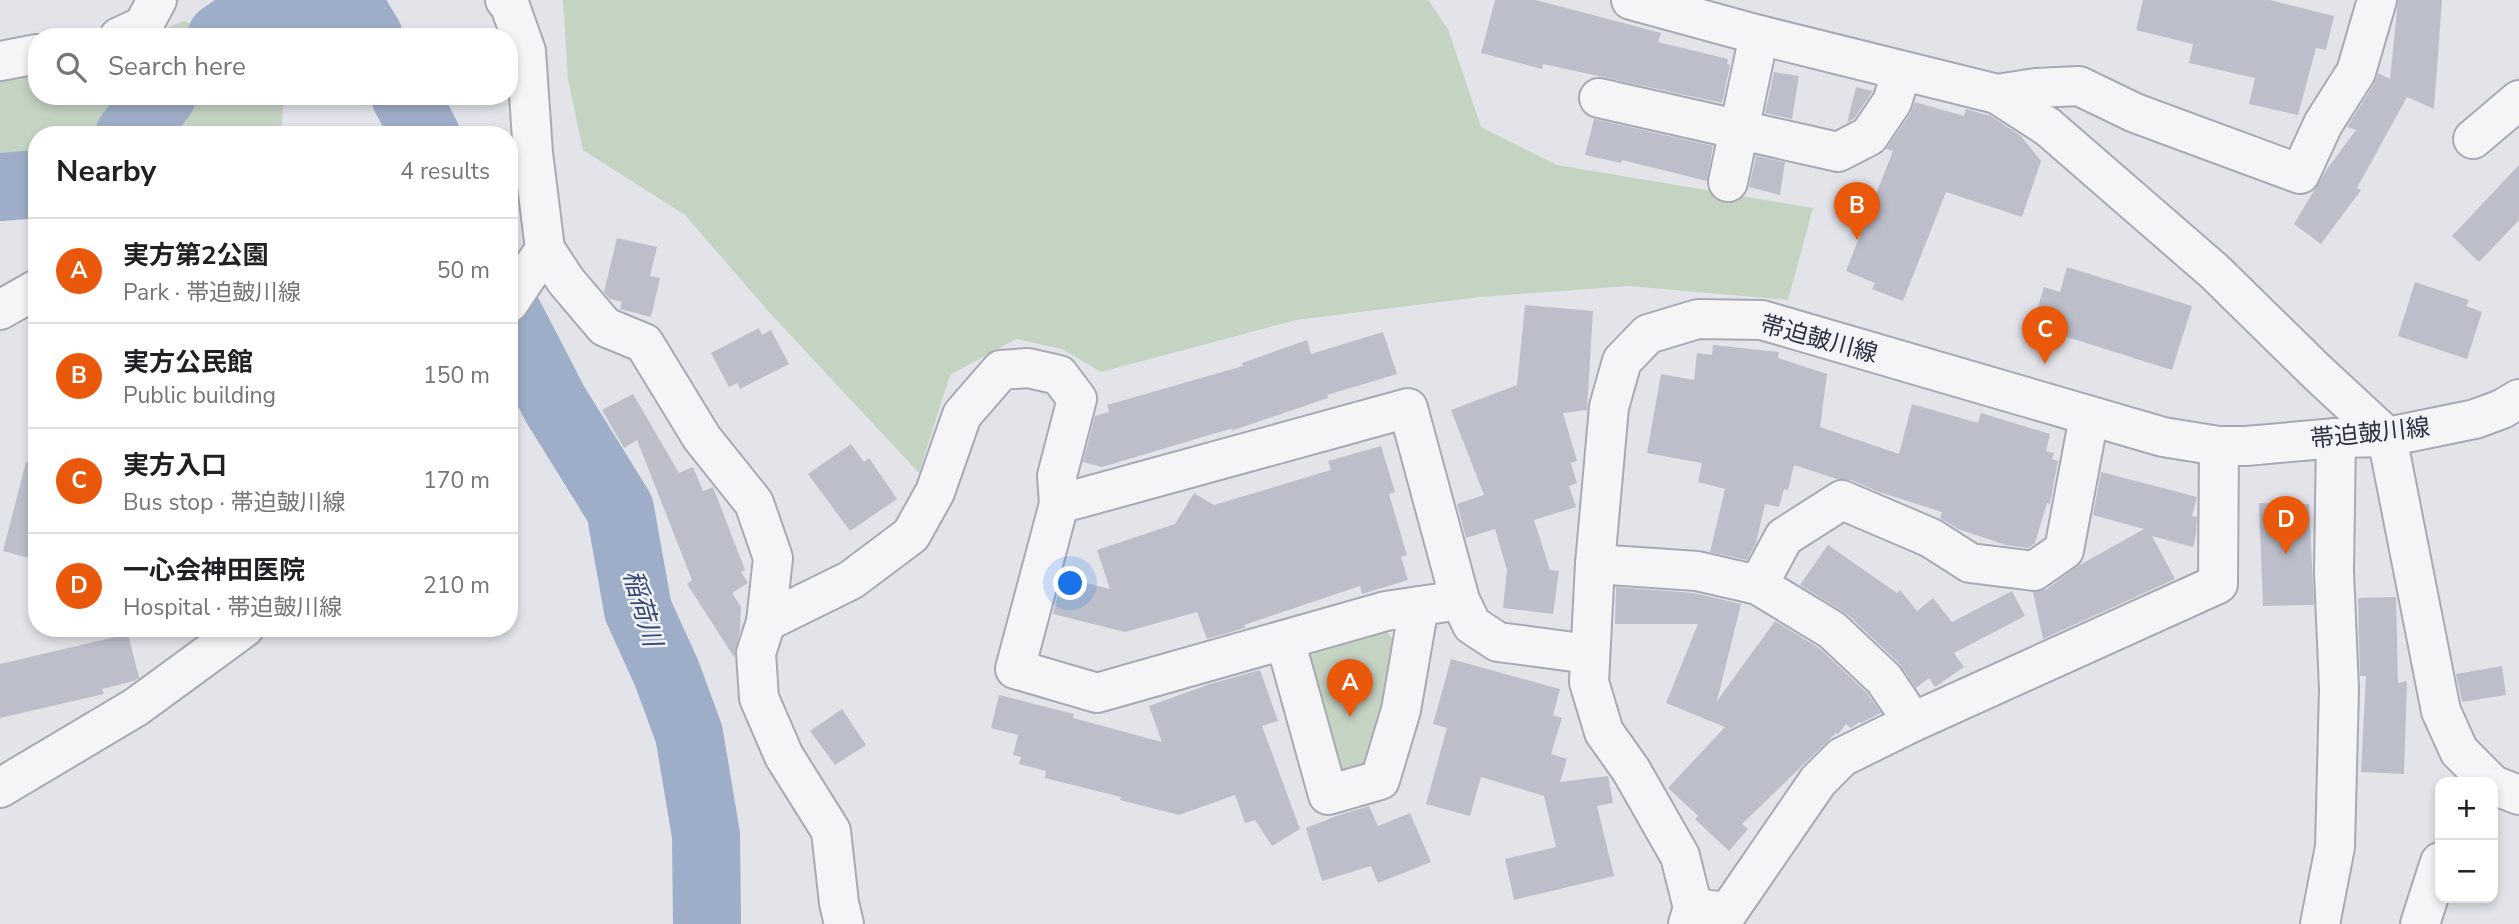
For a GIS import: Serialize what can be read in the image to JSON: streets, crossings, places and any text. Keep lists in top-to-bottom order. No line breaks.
{"streets":{"street":["帯迫皷川線"]},"water":["稲荷川"],"page":{"search":"Search here","heading":["Nearby","4 results"],"pins":["B","C","D","A"],"list":[{"mark":"A","name":"実方第2公園","note":"Park · 帯迫皷川線","value":"50 m"},{"mark":"B","name":"実方公民館","note":"Public building","value":"150 m"},{"mark":"C","name":"実方入口","note":"Bus stop · 帯迫皷川線","value":"170 m"},{"mark":"D","name":"一心会神田医院","note":"Hospital · 帯迫皷川線","value":"210 m"}],"map_buttons":["+","−"]}}
